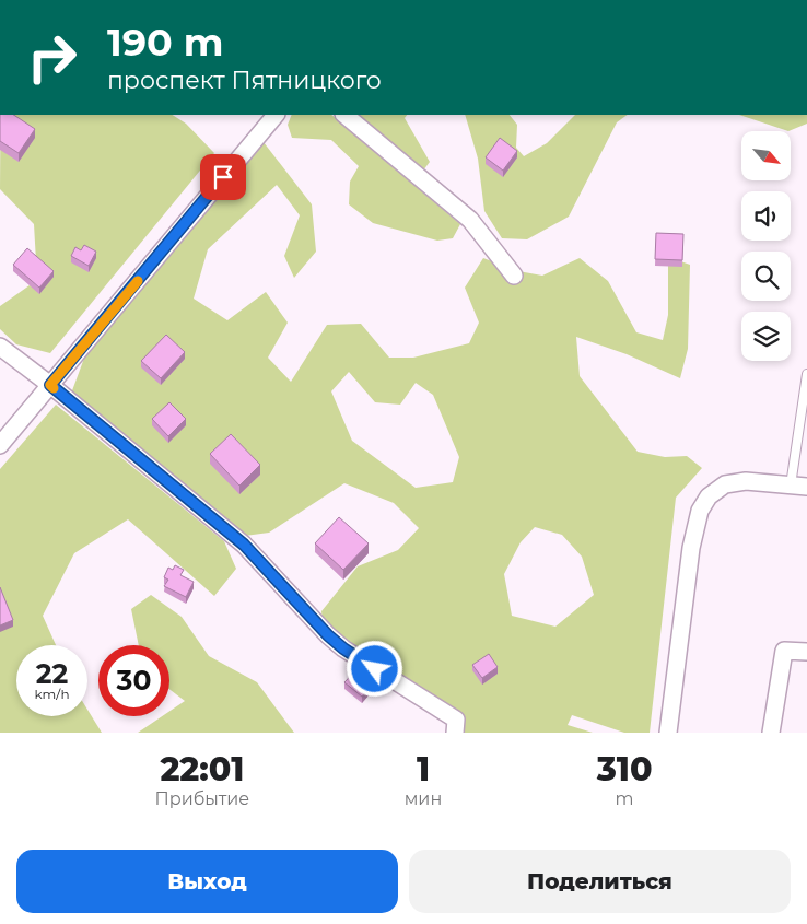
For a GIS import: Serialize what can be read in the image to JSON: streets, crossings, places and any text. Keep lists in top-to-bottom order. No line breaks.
{"north":"bottom right","page":{"turn":["190 m","проспект Пятницкого"],"speed":"22 km/h","limit":"30","eta":["22:01","Прибытие","1","мин","310","m"],"buttons":["Выход","Поделиться"]}}
